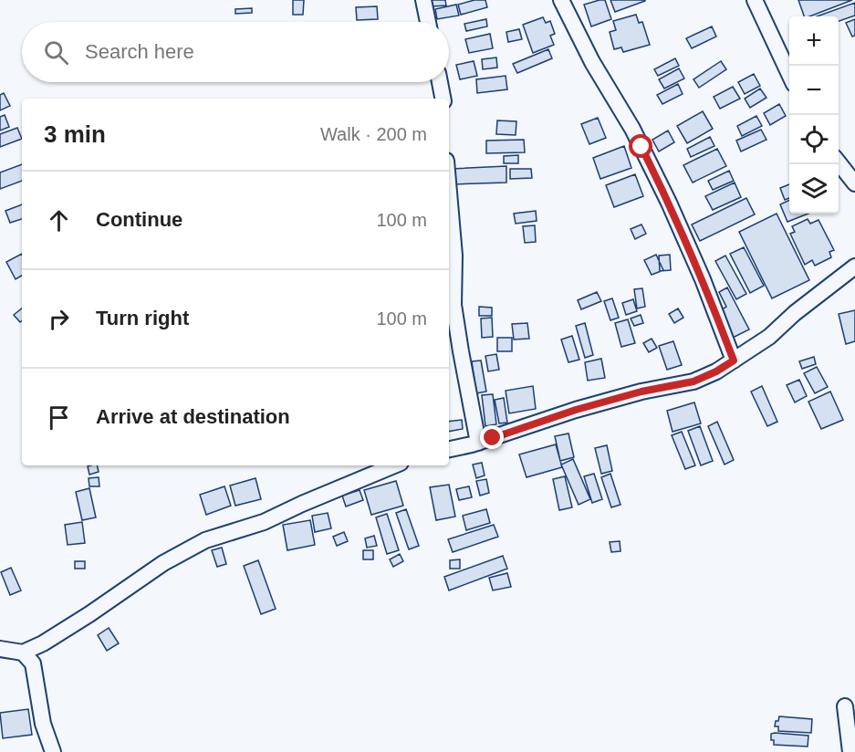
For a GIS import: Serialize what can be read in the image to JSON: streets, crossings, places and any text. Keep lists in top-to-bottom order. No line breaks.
{"page":{"map_buttons":["+","−"],"search":"Search here","heading":["3 min","Walk · 200 m"],"list":[["Continue","100 m"],["Turn right","100 m"],"Arrive at destination"]}}
